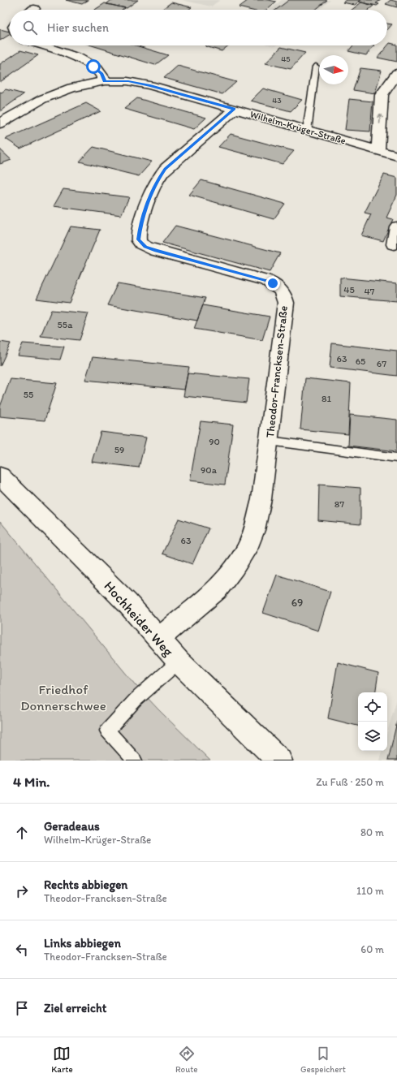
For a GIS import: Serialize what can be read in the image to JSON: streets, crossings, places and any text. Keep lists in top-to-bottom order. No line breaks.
{"streets":{"street":["Wilhelm-Krüger-Straße","Theodor-Francksen-Straße","Hochheider Weg"]},"crossings":[["Wilhelm-Krüger-Straße","Theodor-Francksen-Straße"],["Theodor-Francksen-Straße","Hochheider Weg"]],"parks":["Friedhof Donnerschwee"],"house_numbers":["45","43","45","47","55a","63","65","67","55","81","90","59","90a","87","63","69"],"north":"right","page":{"search":"Hier suchen","heading":["4 Min.","Zu Fuß · 250 m"],"list":[["Geradeaus","Wilhelm-Krüger-Straße","80 m"],["Rechts abbiegen","Theodor-Francksen-Straße","110 m"],["Links abbiegen","Theodor-Francksen-Straße","60 m"],"Ziel erreicht"],"nav":["Karte","Route","Gespeichert"]}}
